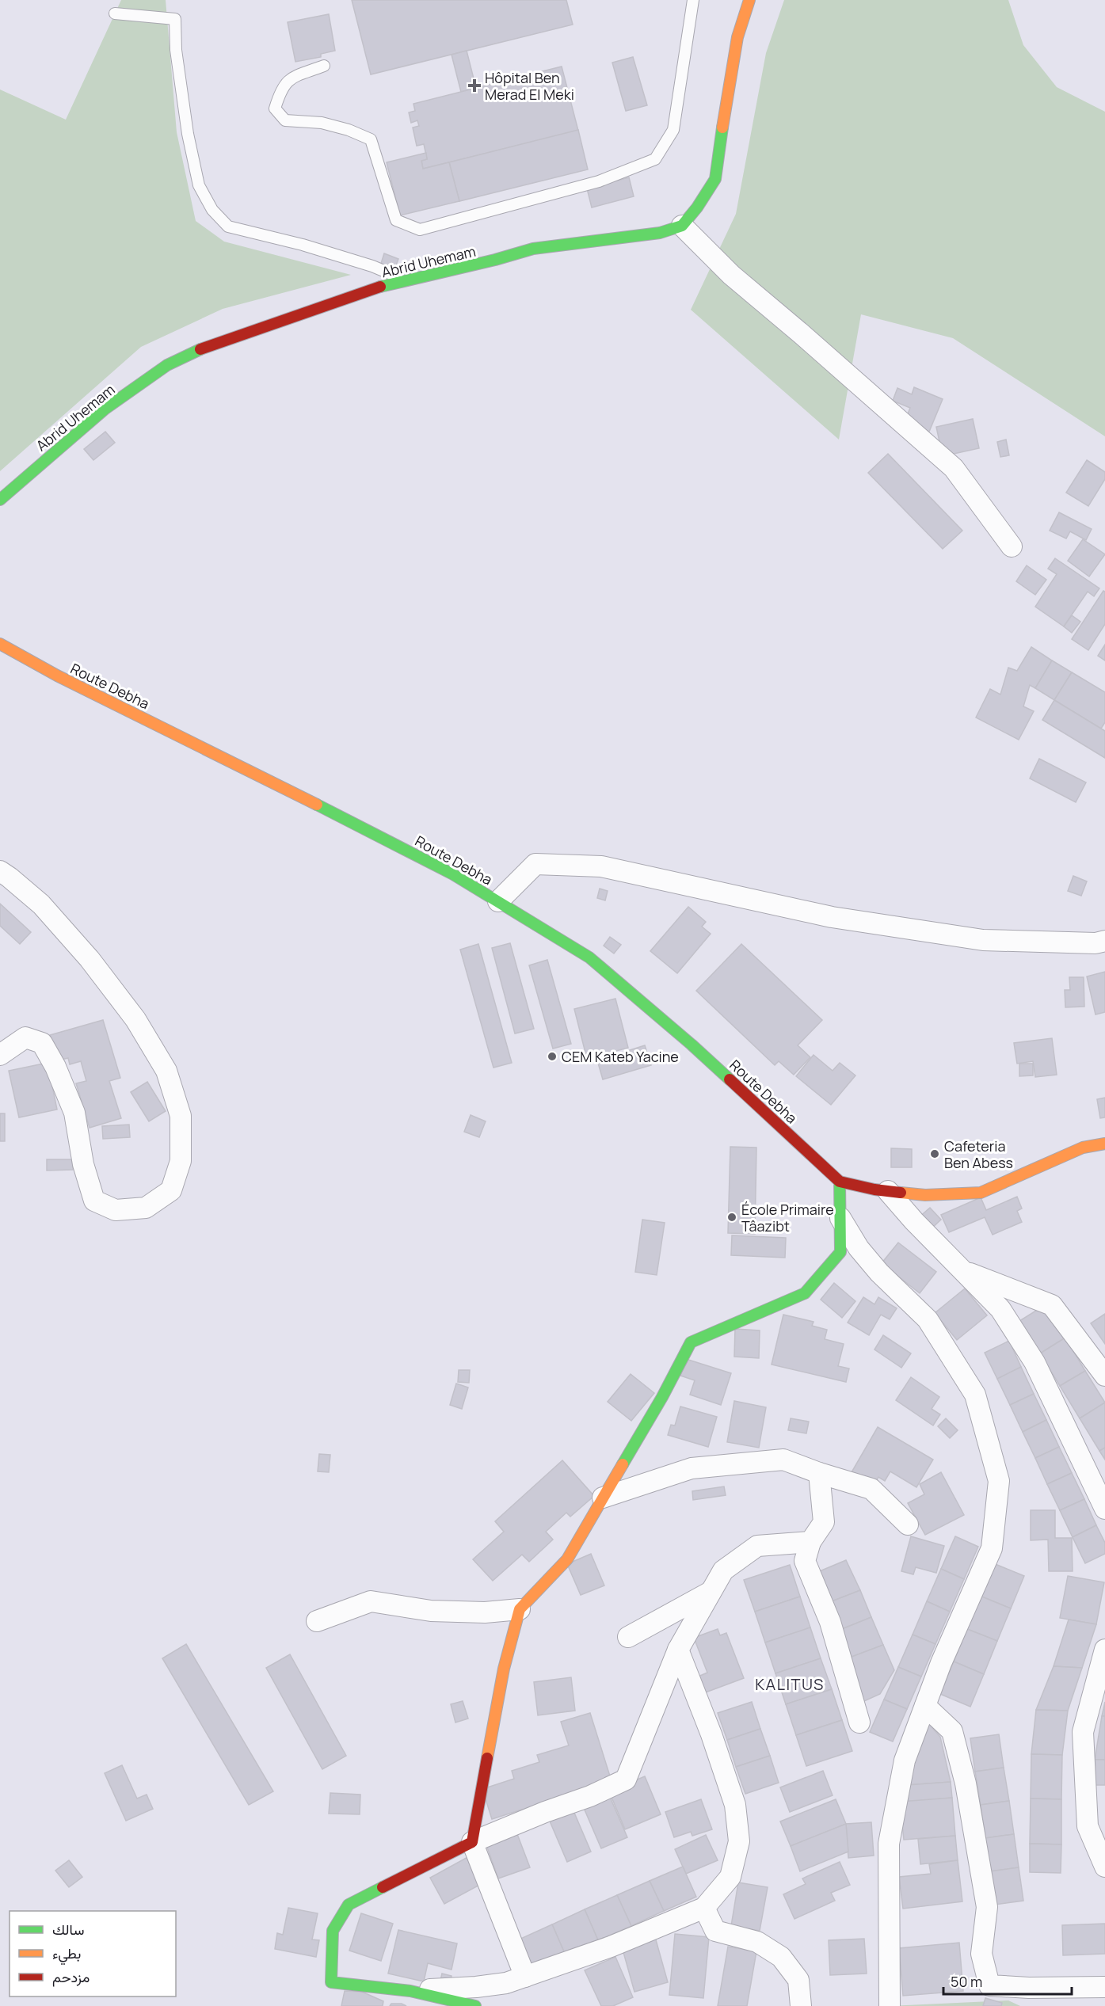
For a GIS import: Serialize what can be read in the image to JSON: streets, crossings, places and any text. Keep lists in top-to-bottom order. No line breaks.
{"streets":{"street":["Abrid Uhemam","Route Debha"]},"districts":["KALITUS"],"places":{"health":["Hôpital Ben Merad El Meki"],"other":["CEM Kateb Yacine","Cafeteria Ben Abess","École Primaire Tâazibt"]},"legend":["سالك","بطيء","مزدحم"],"scale_bar":"50 m"}
